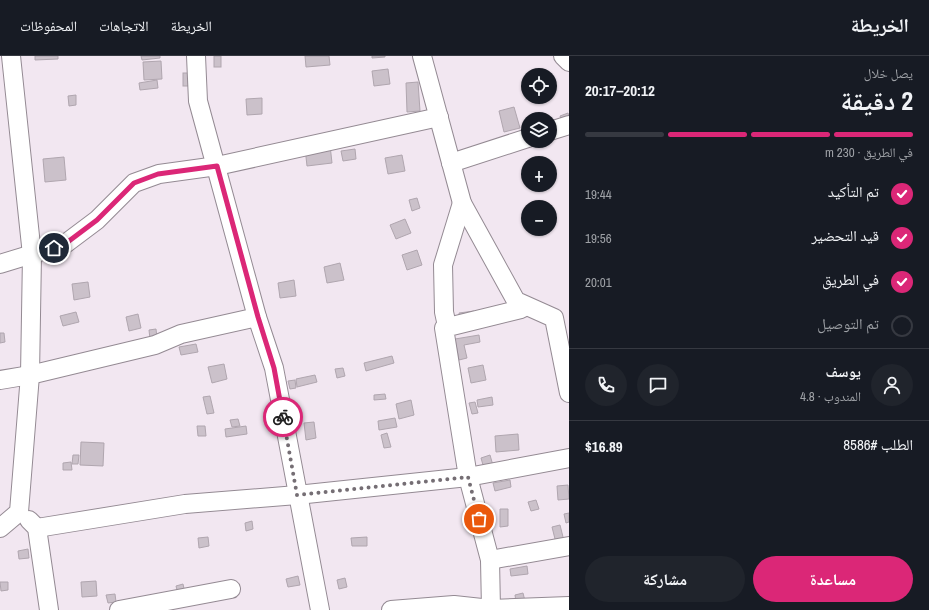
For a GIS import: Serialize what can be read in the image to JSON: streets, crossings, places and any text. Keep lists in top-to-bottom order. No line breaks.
{"page":{"header":"الخريطة","nav":["الخريطة","الاتجاهات","المحفوظات"],"heading":["2 دقيقة","يصل خلال","20:12–20:17"],"panel":["يوسف","المندوب · 4.8","الطلب #8586","$16.89"],"map_buttons":["+","−"],"bar":"في الطريق · 230 m","list":[["تم التأكيد","19:44"],["قيد التحضير","19:56"],["في الطريق","20:01"],"تم التوصيل"],"buttons":["مساعدة","مشاركة"]}}
